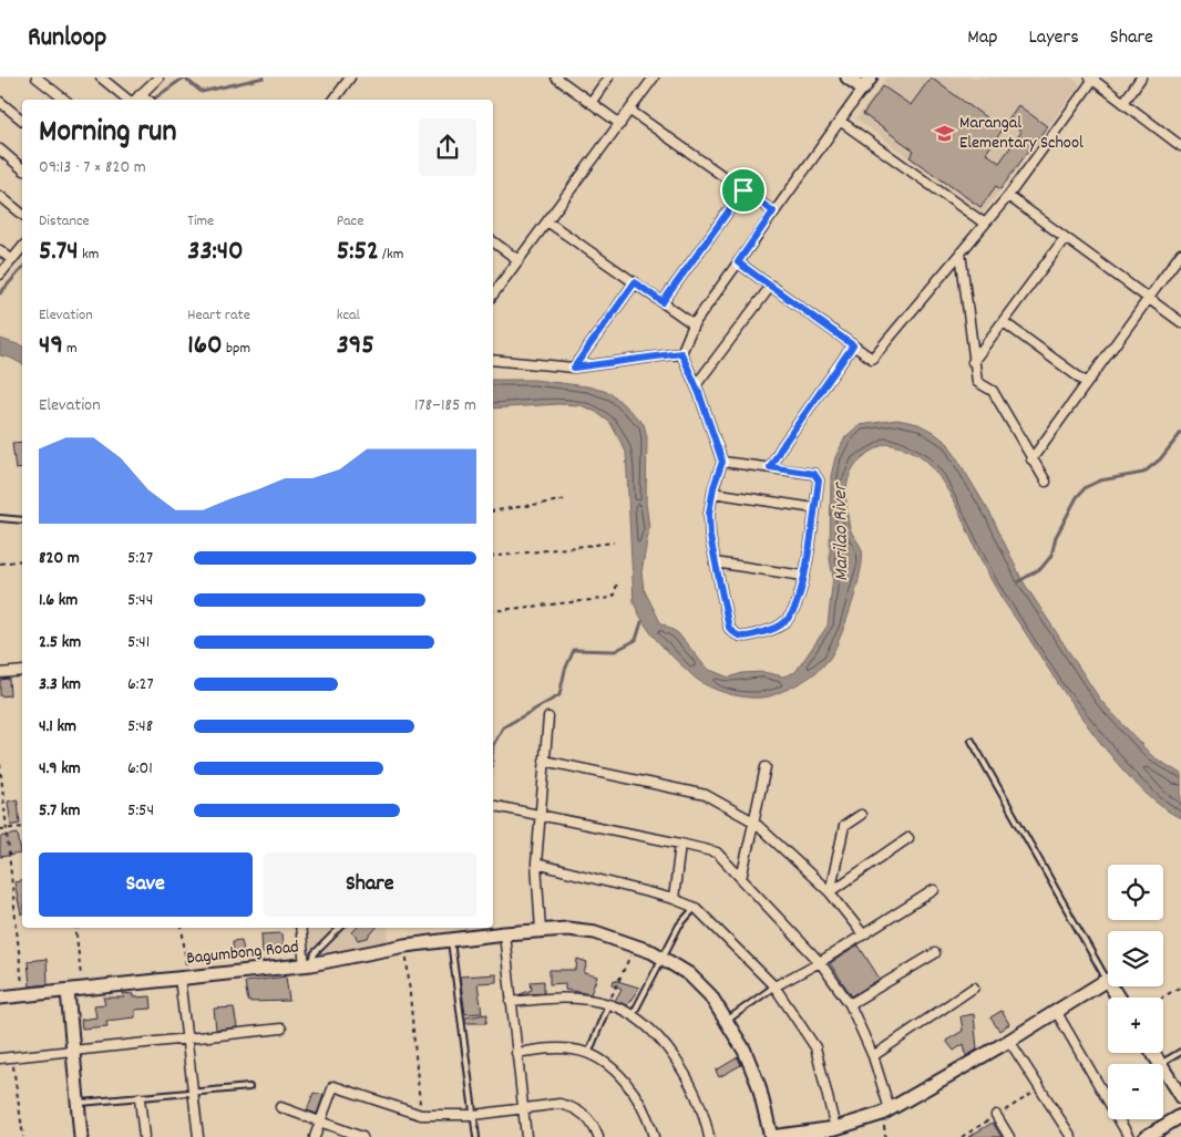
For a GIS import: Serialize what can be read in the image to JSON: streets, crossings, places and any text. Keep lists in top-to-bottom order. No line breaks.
{"streets":{"street":["Bagumbong Road"]},"water":["Marilao River"],"places":{"school or university":["Marangal Elementary School"]},"page":{"header":"Runloop","nav":["Map","Layers","Share"],"heading":["Morning run","09:13 · 7 × 820 m"],"stats":[["Distance","5.74 km"],["Time","33:40"],["Pace","5:52 /km"],["Elevation","49 m"],["Heart rate","160 bpm"],["kcal","395"]],"chart":["Elevation","178–185 m"],"list":[{"name":"820 m","note":"5:27"},{"name":"1.6 km","note":"5:44"},{"name":"2.5 km","note":"5:41"},{"name":"3.3 km","note":"6:27"},{"name":"4.1 km","note":"5:48"},{"name":"4.9 km","note":"6:01"},{"name":"5.7 km","note":"5:54"}],"buttons":["Save","Share"],"map_buttons":["+","−"]}}
